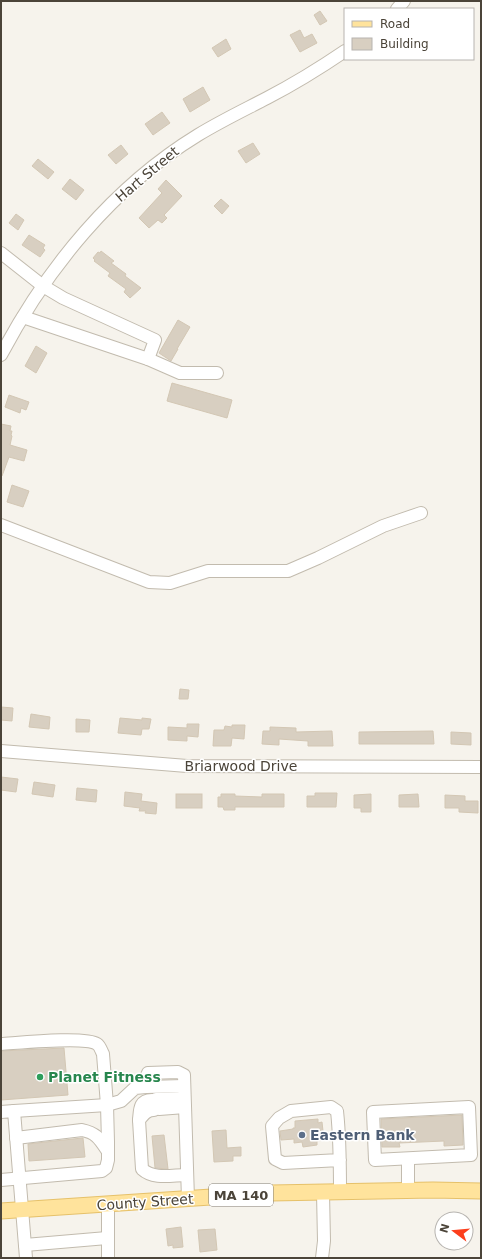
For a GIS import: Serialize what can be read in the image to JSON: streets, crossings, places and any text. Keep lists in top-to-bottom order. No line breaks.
{"streets":{"main road":["MA 140","County Street"],"street":["Hart Street","Briarwood Drive"]},"places":["Planet Fitness","Eastern Bank"],"legend":["Road","Building"],"north":"left"}
